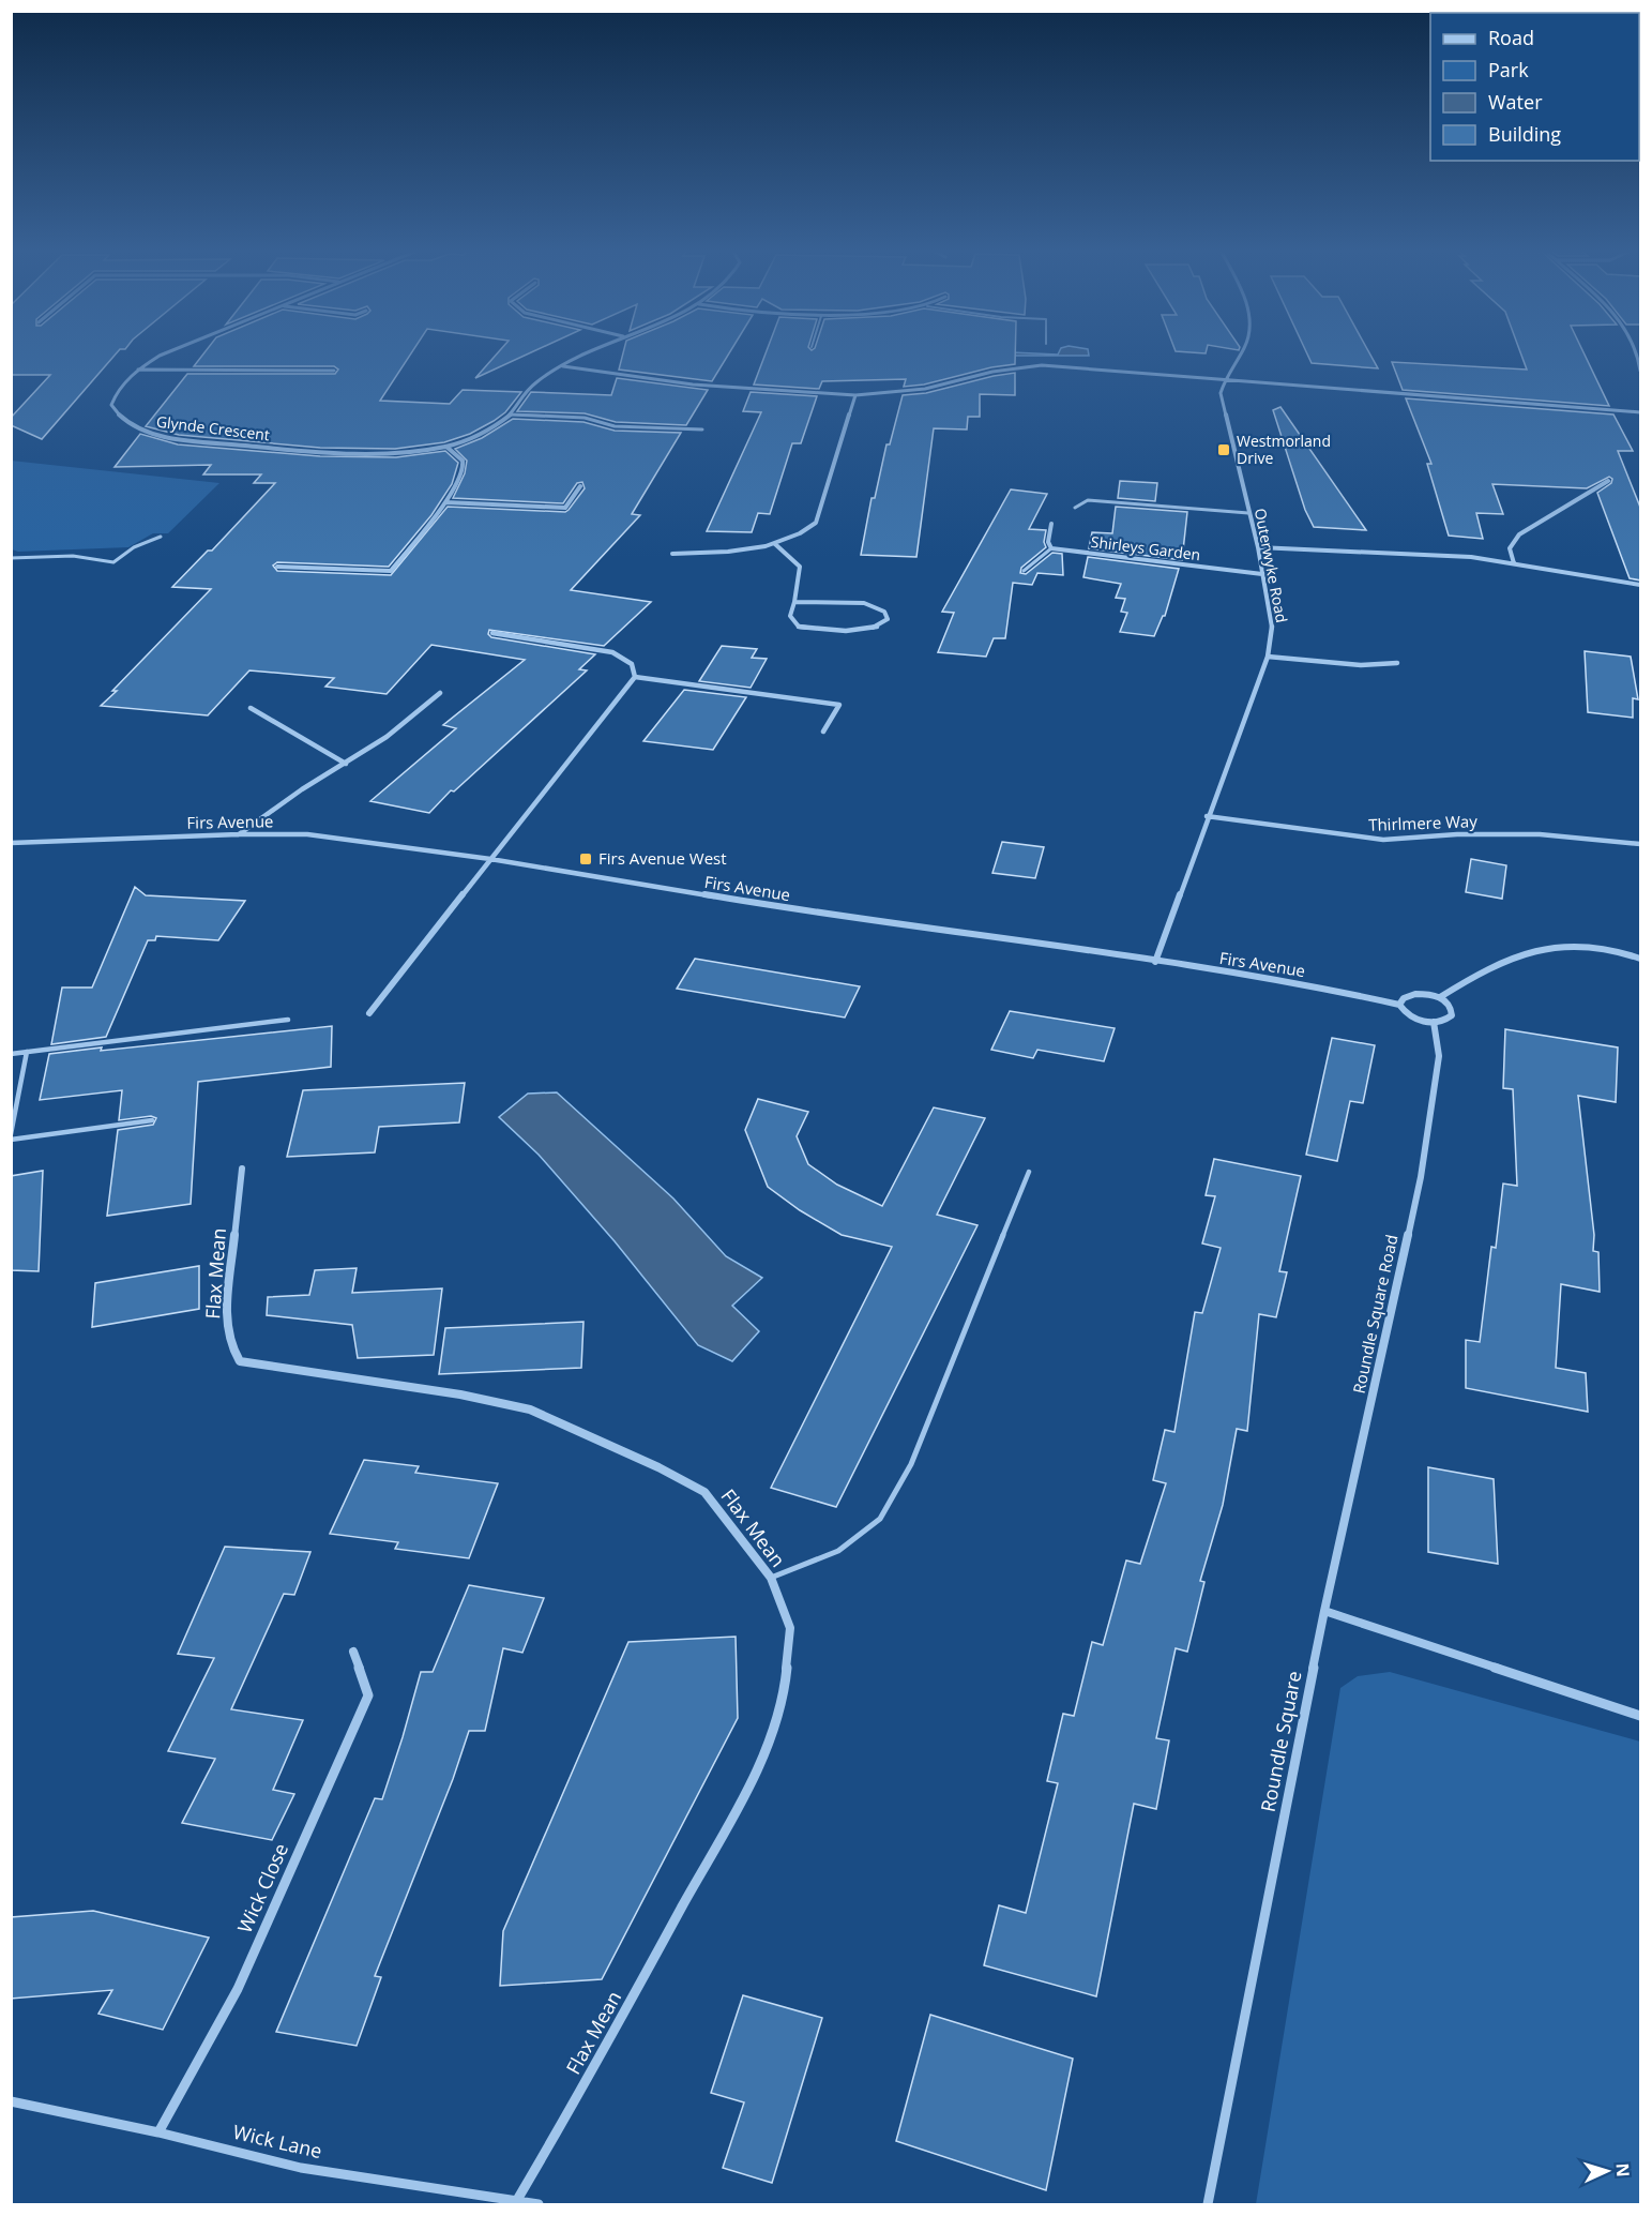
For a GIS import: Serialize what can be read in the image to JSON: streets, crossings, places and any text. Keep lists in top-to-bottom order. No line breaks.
{"streets":{"street":["Glynde Crescent","Shirleys Garden","Outerwyke Road","Firs Avenue","Thirlmere Way","Flax Mean","Roundle Square Road","Roundle Square","Wick Close","Wick Lane"]},"crossings":[["Shirleys Garden","Outerwyke Road"],["Outerwyke Road","Firs Avenue"],["Outerwyke Road","Thirlmere Way"],["Flax Mean","Wick Lane"],["Roundle Square Road","Roundle Square"],["Wick Close","Wick Lane"]],"places":{"transit":["Westmorland Drive","Firs Avenue West"]},"legend":["Road","Park","Water","Building"],"north":"right"}
